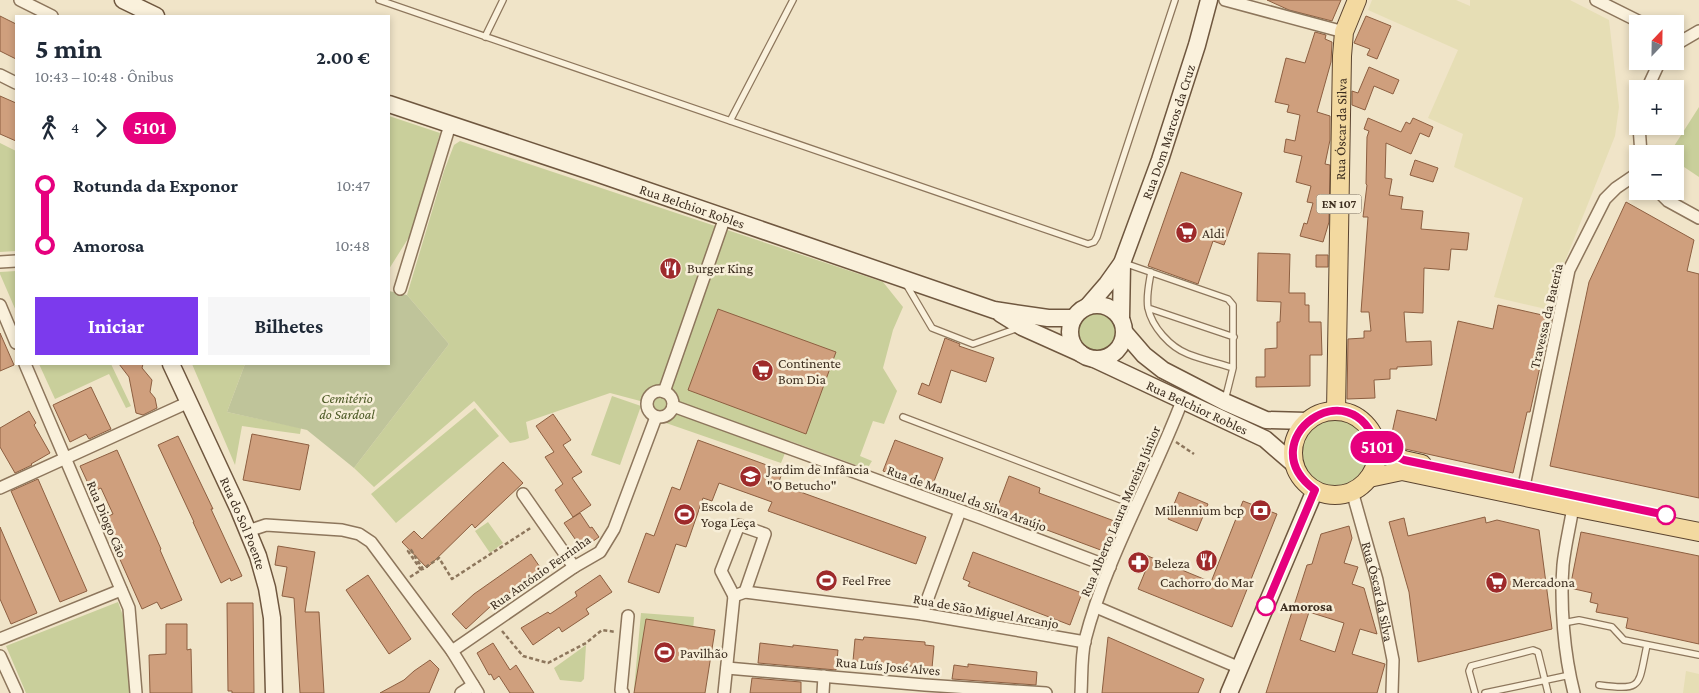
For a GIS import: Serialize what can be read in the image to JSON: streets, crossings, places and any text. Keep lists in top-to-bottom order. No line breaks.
{"streets":{"main road":["Rua Óscar da Silva","Rua Dom Marcos da Cruz","EN 107","Rua Belchior Robles","Rua do Sol Poente"],"street":["Travessa da Bateria","Rua de Manuel da Silva Araújo","Rua Alberto Laura Moreira Júnior","Rua Diogo Cão","Rua António Ferrinha","Rua de São Miguel Arcanjo","Rua Luís José Alves"]},"crossings":[["Rua Óscar da Silva","Rua Belchior Robles"],["Rua Dom Marcos da Cruz","Rua Belchior Robles"],["Rua Belchior Robles","Rua Alberto Laura Moreira Júnior"],["Rua de Manuel da Silva Araújo","Rua Alberto Laura Moreira Júnior"],["Rua de Manuel da Silva Araújo","Rua António Ferrinha"],["Rua Alberto Laura Moreira Júnior","Rua de São Miguel Arcanjo"]],"parks":["Cemitério do Sardoal"],"places":{"supermarket":["Aldi","Continente Bom Dia","Mercadona"],"restaurant":["Burger King","Cachorro do Mar"],"school or university":["Jardim de Infância \"O Betucho\""],"bank":["Millennium bcp"],"sports":["Escola de Yoga Leça","Feel Free","Pavilhão"],"pharmacy":["Beleza"],"other":["Amorosa"]},"lines":["bus line 5101"],"north":"top","page":{"on_map":"5101","map_buttons":["+","−"],"heading":["5 min","10:43 – 10:48 · Ônibus","2.00 €"],"legs":["4","5101"],"list":[{"name":"Rotunda da Exponor","value":"10:47"},{"name":"Amorosa","value":"10:48"}],"buttons":["Iniciar","Bilhetes"]}}
